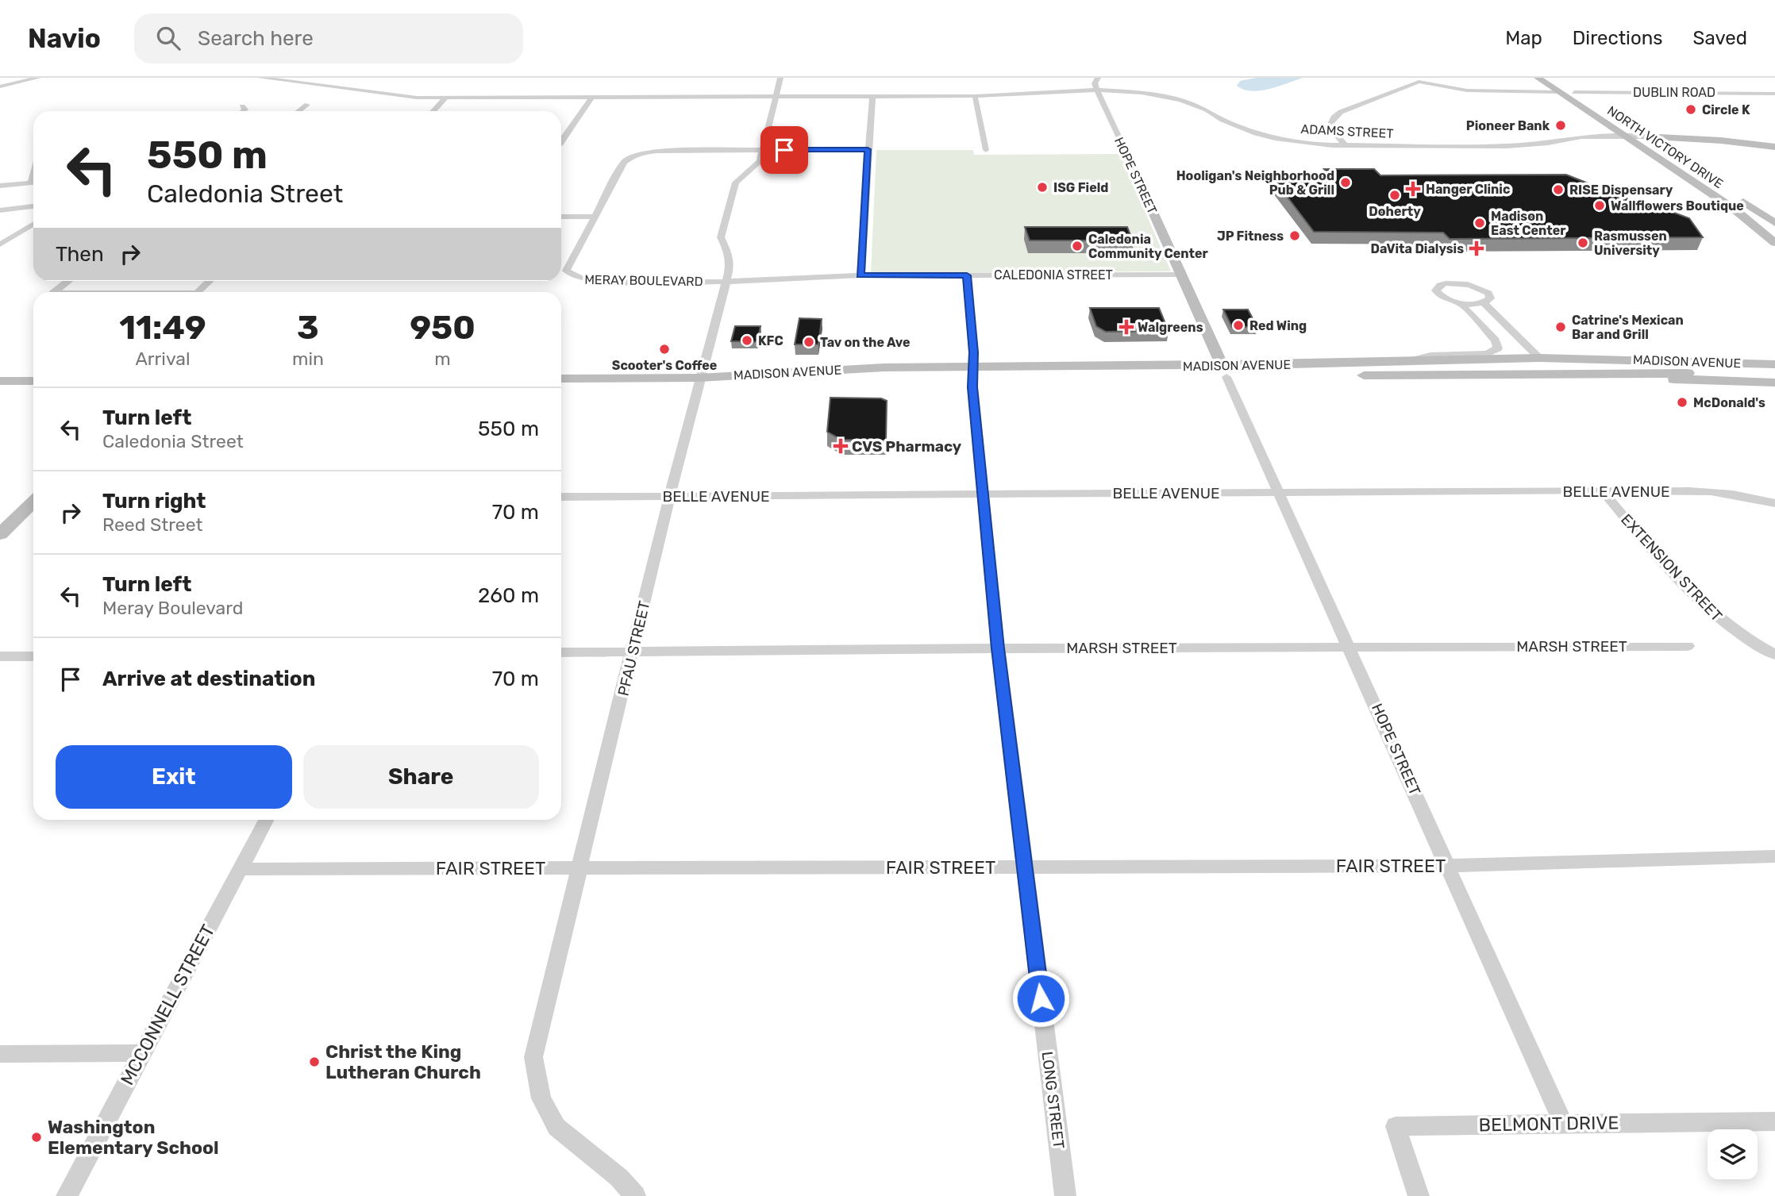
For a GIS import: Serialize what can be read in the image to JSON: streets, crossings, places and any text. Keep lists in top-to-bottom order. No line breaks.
{"streets":{"main road":["ADAMS STREET","NORTH VICTORY DRIVE","HOPE STREET","MADISON AVENUE"],"street":["DUBLIN ROAD","CALEDONIA STREET","MERAY BOULEVARD","BELLE AVENUE","EXTENSION STREET","MARSH STREET","PFAU STREET","FAIR STREET","MCCONNELL STREET","LONG STREET","BELMONT DRIVE"]},"crossings":[["DUBLIN ROAD","NORTH VICTORY DRIVE"],["ADAMS STREET","NORTH VICTORY DRIVE"],["ADAMS STREET","HOPE STREET"],["ADAMS STREET","PFAU STREET"],["HOPE STREET","CALEDONIA STREET"],["HOPE STREET","MADISON AVENUE"],["HOPE STREET","BELLE AVENUE"],["HOPE STREET","MARSH STREET"],["HOPE STREET","FAIR STREET"],["HOPE STREET","BELMONT DRIVE"],["CALEDONIA STREET","MERAY BOULEVARD"],["CALEDONIA STREET","PFAU STREET"],["CALEDONIA STREET","LONG STREET"],["MERAY BOULEVARD","PFAU STREET"],["MADISON AVENUE","PFAU STREET"],["MADISON AVENUE","LONG STREET"],["BELLE AVENUE","EXTENSION STREET"],["BELLE AVENUE","PFAU STREET"],["BELLE AVENUE","LONG STREET"],["MARSH STREET","PFAU STREET"],["MARSH STREET","LONG STREET"],["PFAU STREET","FAIR STREET"],["FAIR STREET","MCCONNELL STREET"],["FAIR STREET","LONG STREET"]],"places":{"other":["Circle K","Pioneer Bank","Hooligan's Neighborhood Pub & Grill","ISG Field","RISE Dispensary","Doherty","Wallflowers Boutique","Madison East Center","JP Fitness","Rasmussen University","Caledonia Community Center","Red Wing","Catrine's Mexican Bar and Grill","KFC","Tav on the Ave","Scooter's Coffee","McDonald's","Christ the King Lutheran Church","Washington Elementary School"],"health":["Hanger Clinic","DaVita Dialysis","Walgreens","CVS Pharmacy"]},"page":{"header":"Navio","search":"Search here","nav":["Map","Directions","Saved"],"turn":["550 m","Caledonia Street"],"then":"Then","eta":["11:49","Arrival","3","min","950","m"],"list":[{"name":"Turn left","note":"Caledonia Street","value":"550 m"},{"name":"Turn right","note":"Reed Street","value":"70 m"},{"name":"Turn left","note":"Meray Boulevard","value":"260 m"},{"name":"Arrive at destination","value":"70 m"}],"buttons":["Exit","Share"]}}
